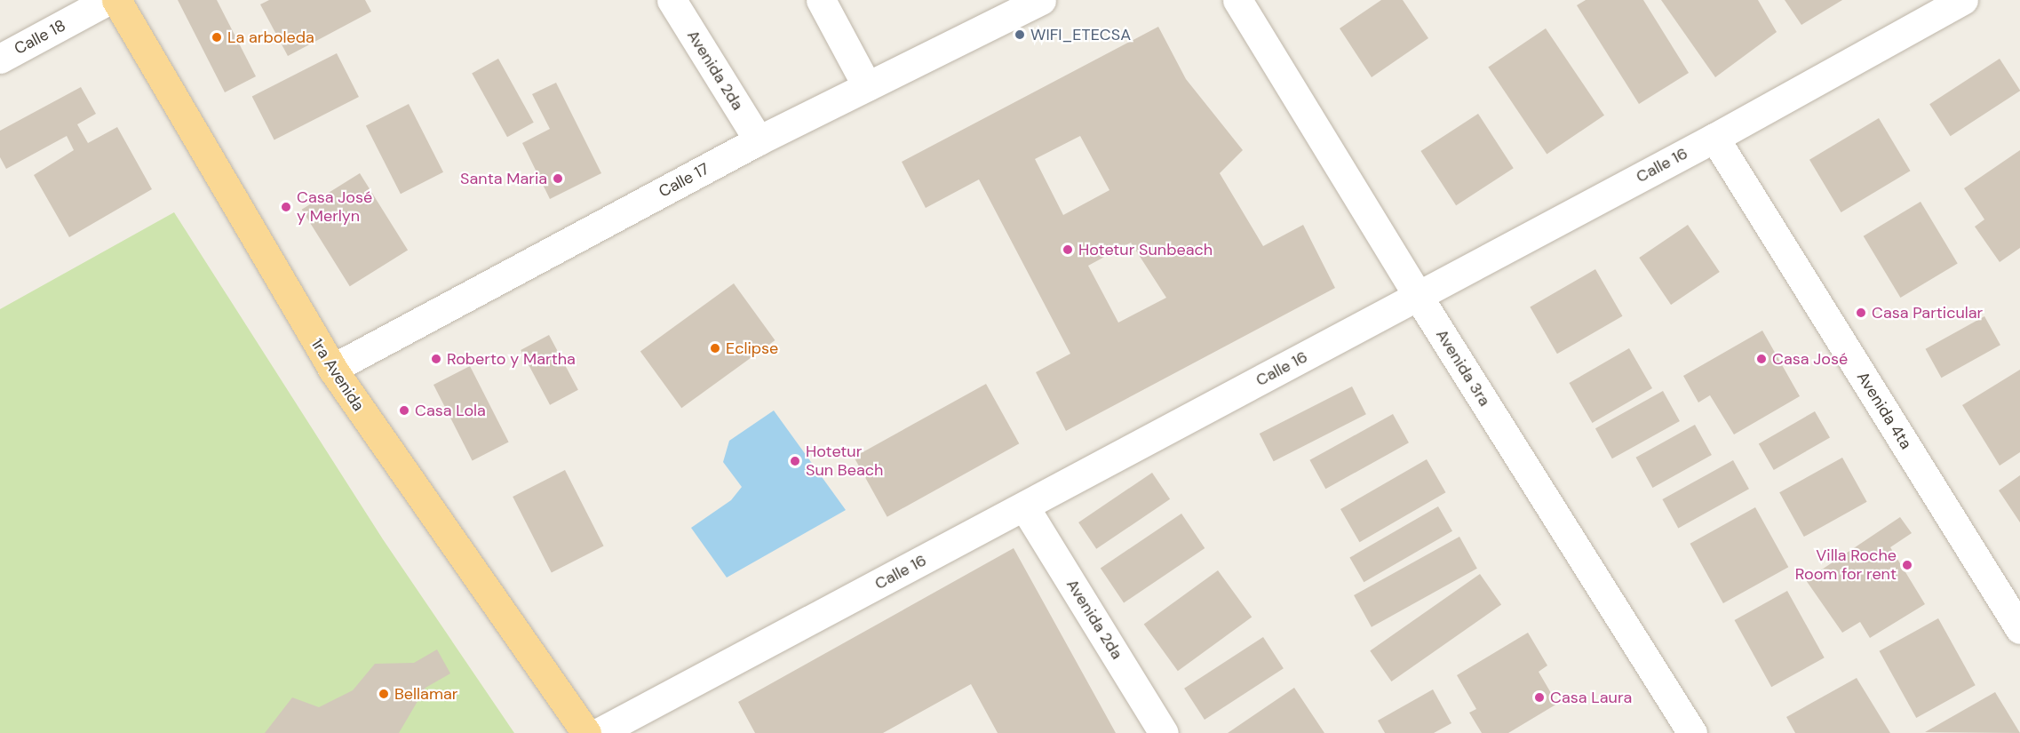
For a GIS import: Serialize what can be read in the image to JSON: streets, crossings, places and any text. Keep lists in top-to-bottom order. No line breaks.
{"streets":{"main road":["1ra Avenida"],"street":["Calle 18","Avenida 2da","Calle 16","Calle 17","Avenida 3ra","Avenida 4ta"]},"crossings":[["Avenida 2da","Calle 16"],["Avenida 2da","Calle 17"],["Calle 16","Avenida 3ra"],["Calle 16","Avenida 4ta"],["Calle 17","1ra Avenida"]],"places":["WIFI_ETECSA","La arboleda","Santa Maria","Casa José y Merlyn","Hotetur Sunbeach","Casa Particular","Eclipse","Roberto y Martha","Casa José","Casa Lola","Hotetur Sun Beach","Villa Roche Room for rent","Bellamar","Casa Laura"]}
